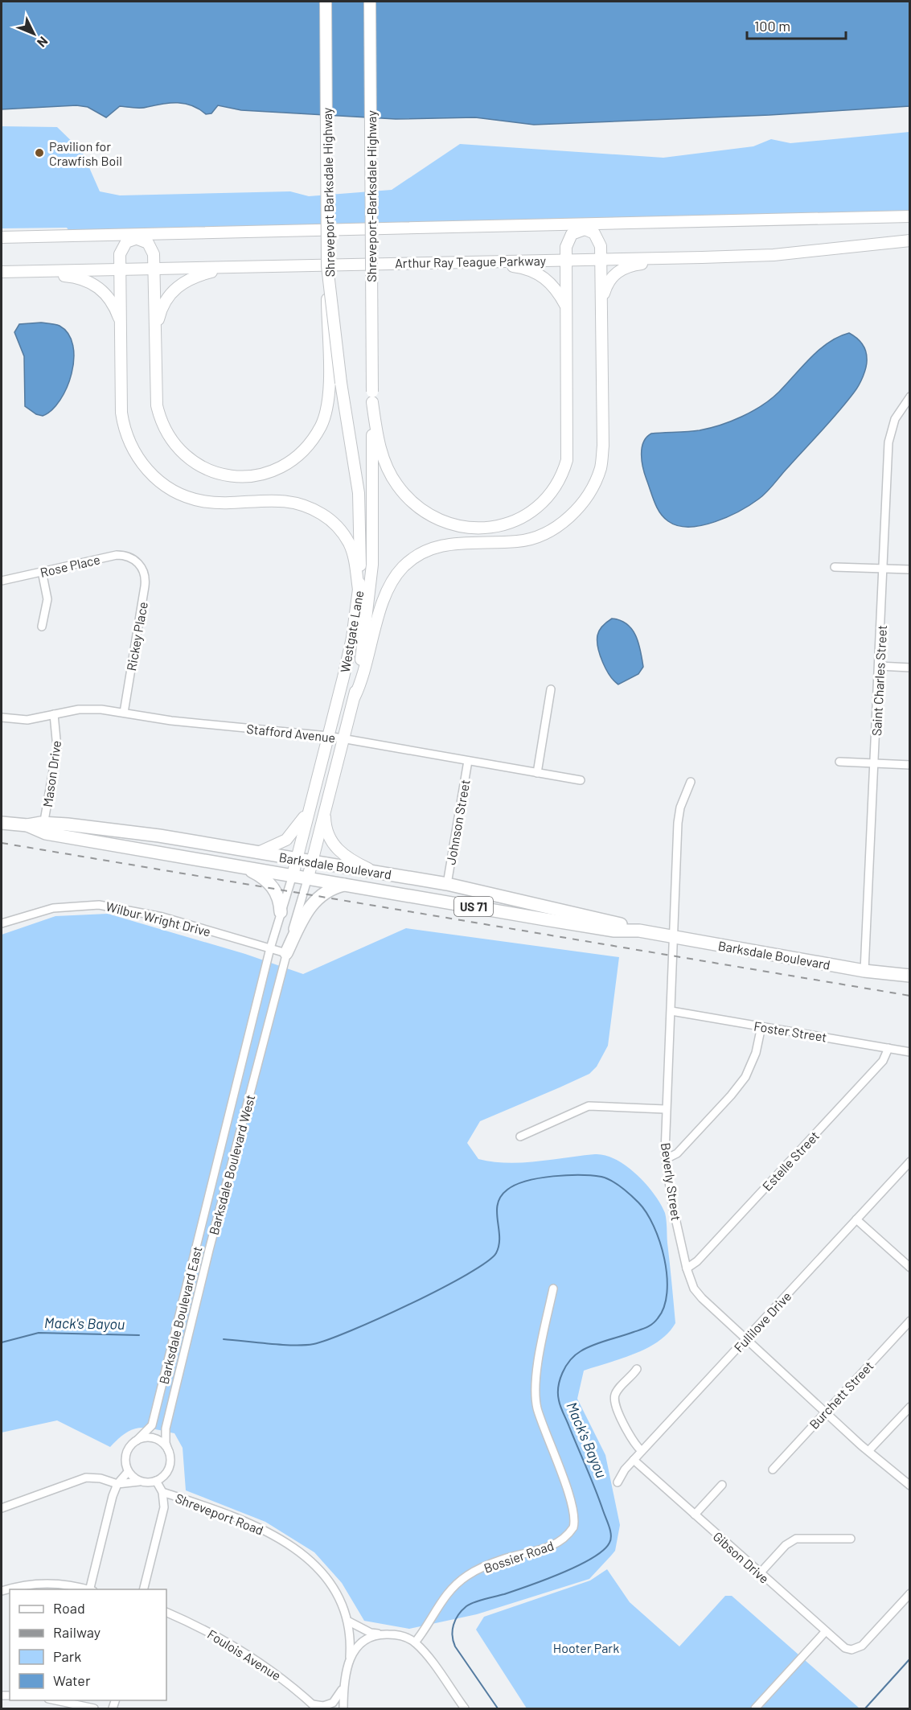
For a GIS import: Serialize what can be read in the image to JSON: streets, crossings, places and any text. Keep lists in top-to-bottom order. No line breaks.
{"streets":{"main road":["Shreveport Barksdale Highway","Shreveport-Barksdale Highway","Arthur Ray Teague Parkway","Westgate Lane","Barksdale Boulevard","US 71"],"street":["Rose Place","Rickey Place","Saint Charles Street","Stafford Avenue","Mason Drive","Johnson Street","Wilbur Wright Drive","Foster Street","Estelle Street","Barksdale Boulevard West","Beverly Street","Barksdale Boulevard East","Fullilove Drive","Burchett Street","Shreveport Road","Bossier Road","Gibson Drive","Foulois Avenue"]},"crossings":[["Shreveport Barksdale Highway","Westgate Lane"],["Shreveport-Barksdale Highway","Westgate Lane"],["Rose Place","Rickey Place"],["Westgate Lane","Stafford Avenue"],["Westgate Lane","Barksdale Boulevard"],["Westgate Lane","Barksdale Boulevard West"],["Westgate Lane","Barksdale Boulevard East"],["Rickey Place","Stafford Avenue"],["Saint Charles Street","Barksdale Boulevard"],["Stafford Avenue","Mason Drive"],["Stafford Avenue","Johnson Street"],["Mason Drive","Barksdale Boulevard"],["Johnson Street","Barksdale Boulevard"],["Barksdale Boulevard","Barksdale Boulevard West"],["Barksdale Boulevard","Beverly Street"],["Barksdale Boulevard","Barksdale Boulevard East"],["Wilbur Wright Drive","Barksdale Boulevard West"],["Wilbur Wright Drive","Barksdale Boulevard East"],["Foster Street","Estelle Street"],["Foster Street","Beverly Street"],["Estelle Street","Beverly Street"],["Barksdale Boulevard West","Barksdale Boulevard East"],["Beverly Street","Fullilove Drive"],["Beverly Street","Burchett Street"],["Fullilove Drive","Gibson Drive"]],"water":["Mack's Bayou"],"parks":["Hooter Park"],"places":["Pavilion for Crawfish Boil"],"legend":["Road","Railway","Park","Water"],"scale_bar":"100 m","north":"bottom right"}
